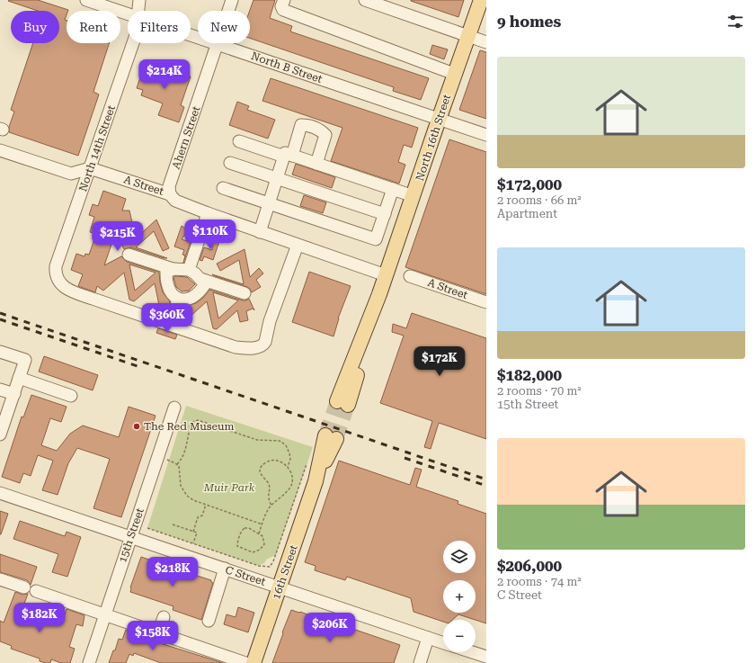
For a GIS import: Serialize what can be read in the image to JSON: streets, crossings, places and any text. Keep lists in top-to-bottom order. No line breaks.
{"streets":{"main road":["North 16th Street","16th Street"],"street":["North B Street","Ahern Street","North 14th Street","A Street","15th Street","C Street"]},"crossings":[["North B Street","Ahern Street"],["North B Street","North 16th Street"],["Ahern Street","A Street"],["North 16th Street","A Street"],["North 14th Street","A Street"],["15th Street","C Street"],["16th Street","C Street"]],"parks":["Muir Park"],"places":["The Red Museum"],"page":{"heading":"9 homes","chip":["Buy","Rent","Filters","New"],"list":[{"name":"$172,000","note":"2 rooms · 66 m² · Apartment"},{"name":"$182,000","note":"2 rooms · 70 m² · 15th Street"},{"name":"$206,000","note":"2 rooms · 74 m² · C Street"}],"price":["$214K","$110K","$215K","$360K","$172K","$218K","$182K","$206K","$158K"],"map_buttons":["+","−"]}}
